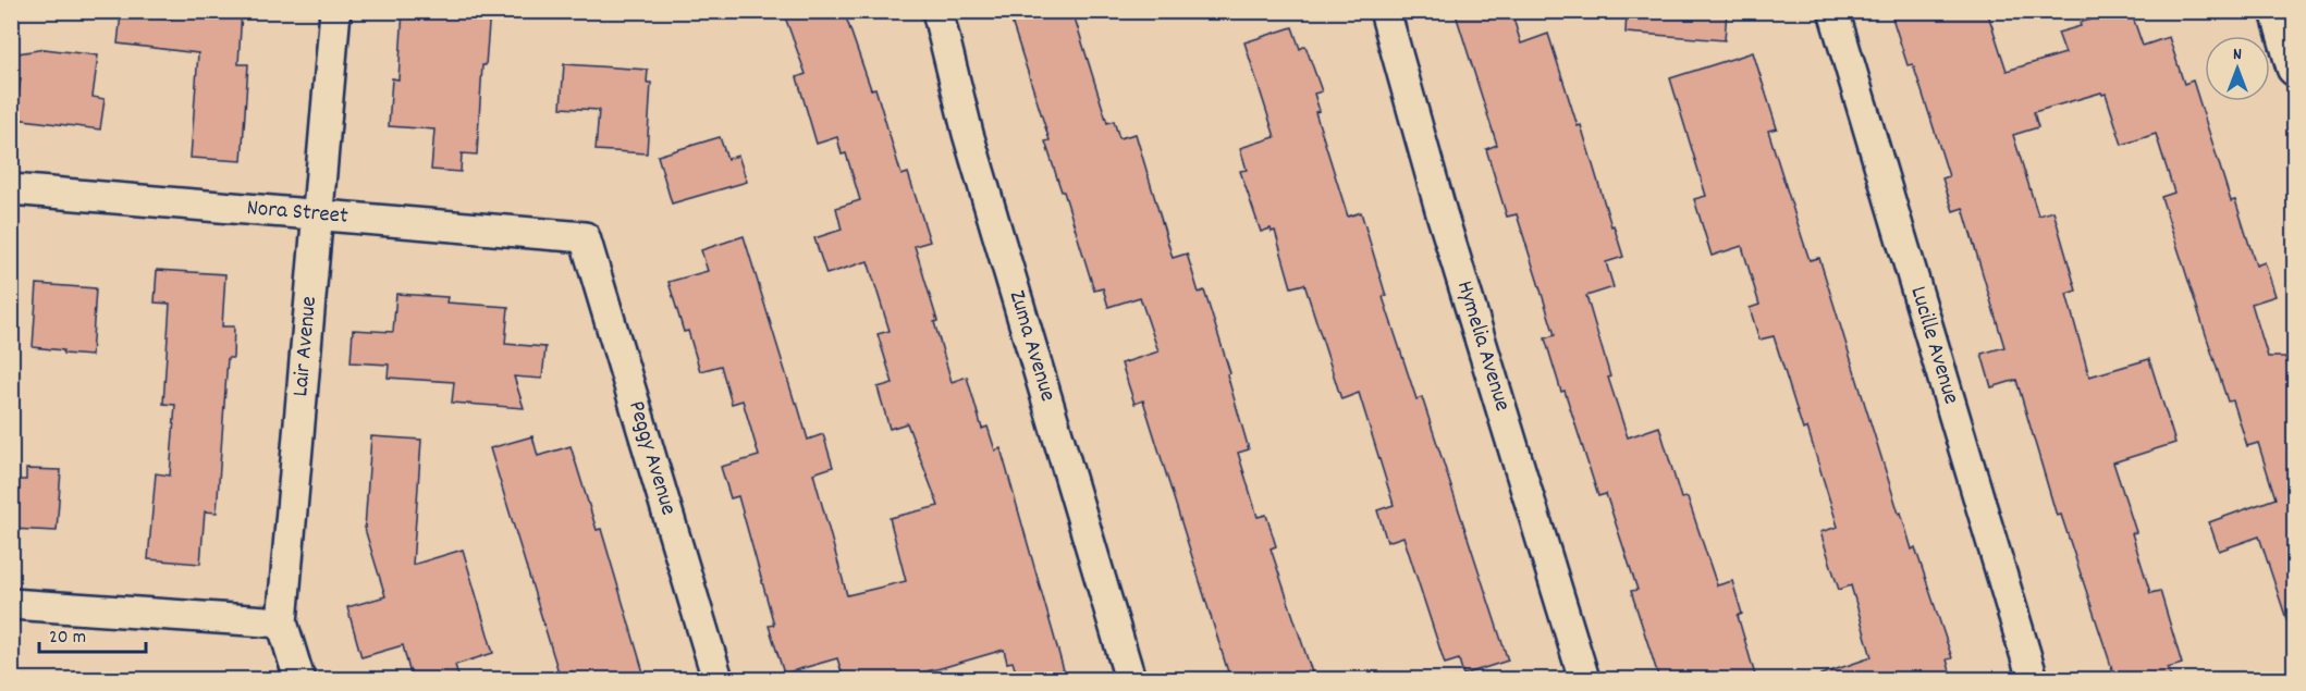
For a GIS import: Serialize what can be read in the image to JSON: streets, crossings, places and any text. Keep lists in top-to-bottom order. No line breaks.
{"streets":{"street":["Nora Street","Zuma Avenue","Hymelia Avenue","Lucille Avenue","Lair Avenue","Peggy Avenue"]},"crossings":[["Nora Street","Lair Avenue"],["Nora Street","Peggy Avenue"]],"scale_bar":"20 m","north":"top"}
